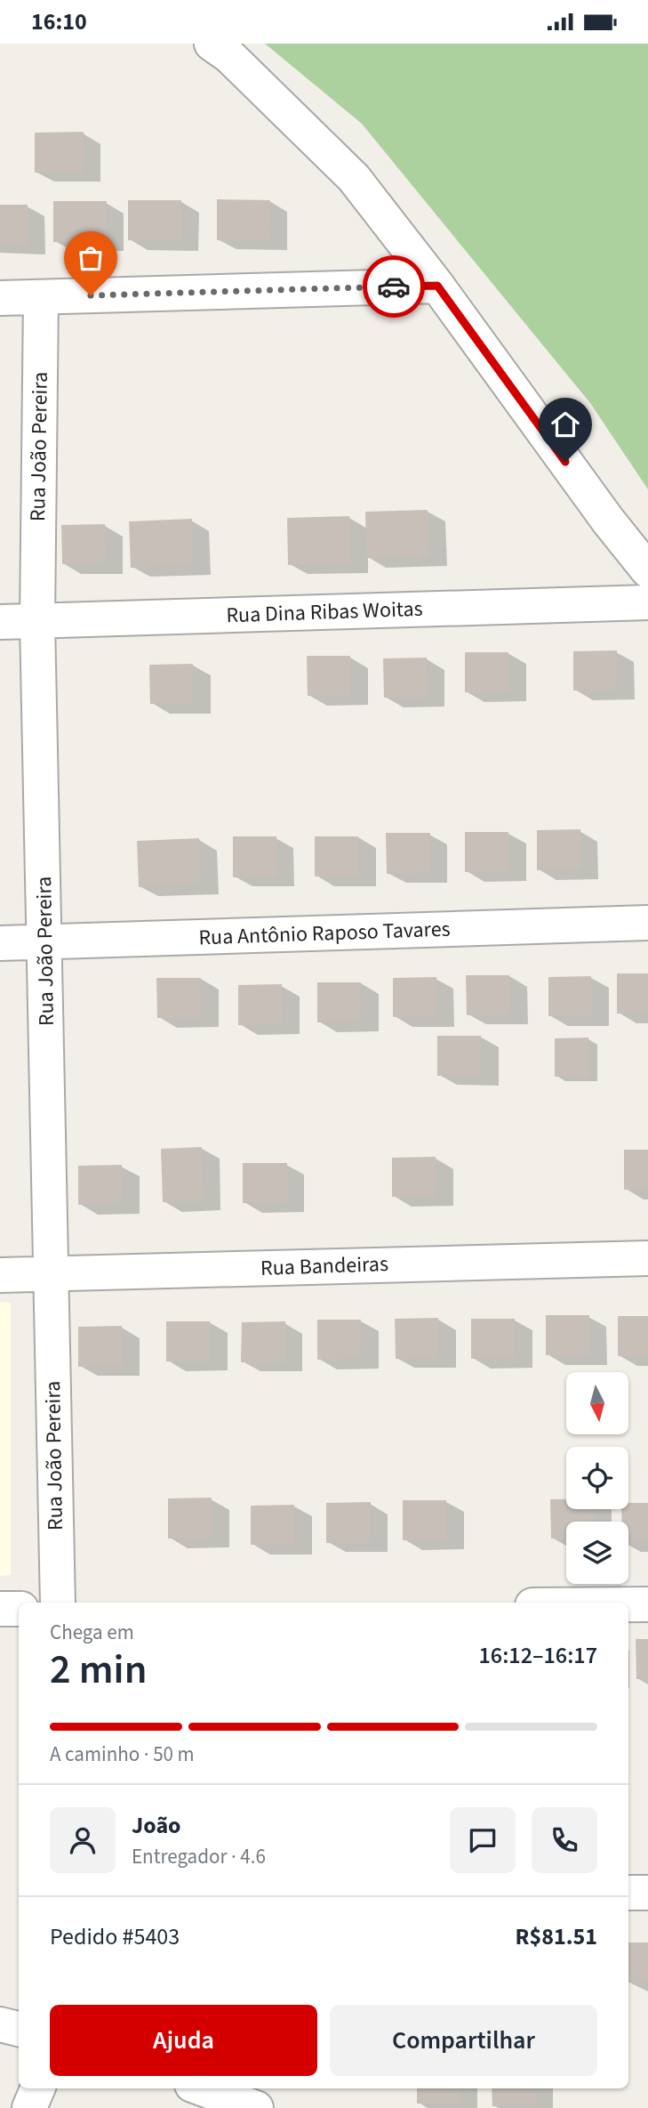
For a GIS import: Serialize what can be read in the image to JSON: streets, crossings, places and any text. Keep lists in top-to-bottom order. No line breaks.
{"streets":{"street":["Rua João Pereira","Rua Dina Ribas Woitas","Rua Antônio Raposo Tavares","Rua Bandeiras"]},"crossings":[["Rua João Pereira","Rua Dina Ribas Woitas"],["Rua João Pereira","Rua Antônio Raposo Tavares"],["Rua João Pereira","Rua Bandeiras"]],"north":"bottom","page":{"status":"16:10","heading":["2 min","Chega em","16:12–16:17"],"panel":["João","Entregador · 4.6","Pedido #5403","R$81.51"],"bar":"A caminho · 50 m","buttons":["Ajuda","Compartilhar"]}}
